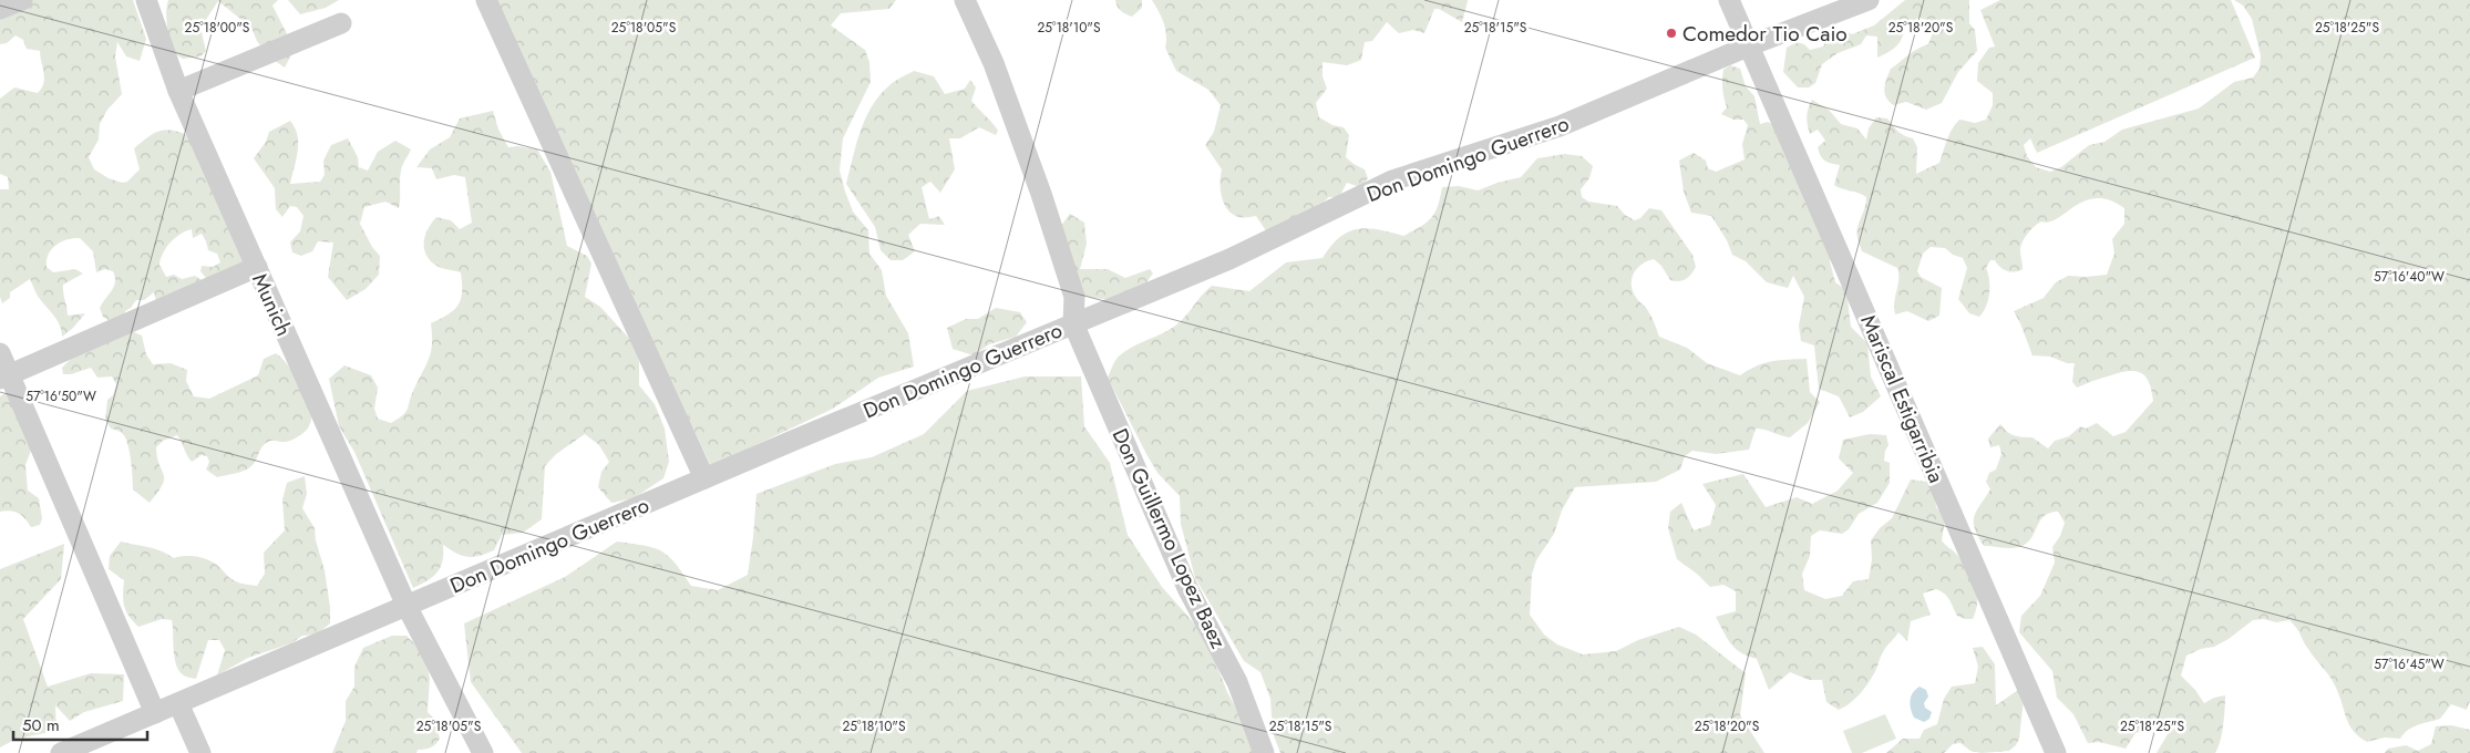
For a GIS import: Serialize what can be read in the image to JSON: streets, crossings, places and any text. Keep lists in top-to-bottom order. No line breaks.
{"streets":{"street":["Don Domingo Guerrero","Munich","Mariscal Estigarribia","Don Guillermo Lopez Baez"]},"crossings":[["Don Domingo Guerrero","Munich"],["Don Domingo Guerrero","Mariscal Estigarribia"],["Don Domingo Guerrero","Don Guillermo Lopez Baez"]],"places":["Comedor Tio Caio"],"scale_bar":"50 m","coordinates":["25°18'00\"S","25°18'05\"S","25°18'10\"S","25°18'15\"S","25°18'20\"S","25°18'25\"S","57°16'40\"W","57°16'50\"W","57°16'45\"W"]}
